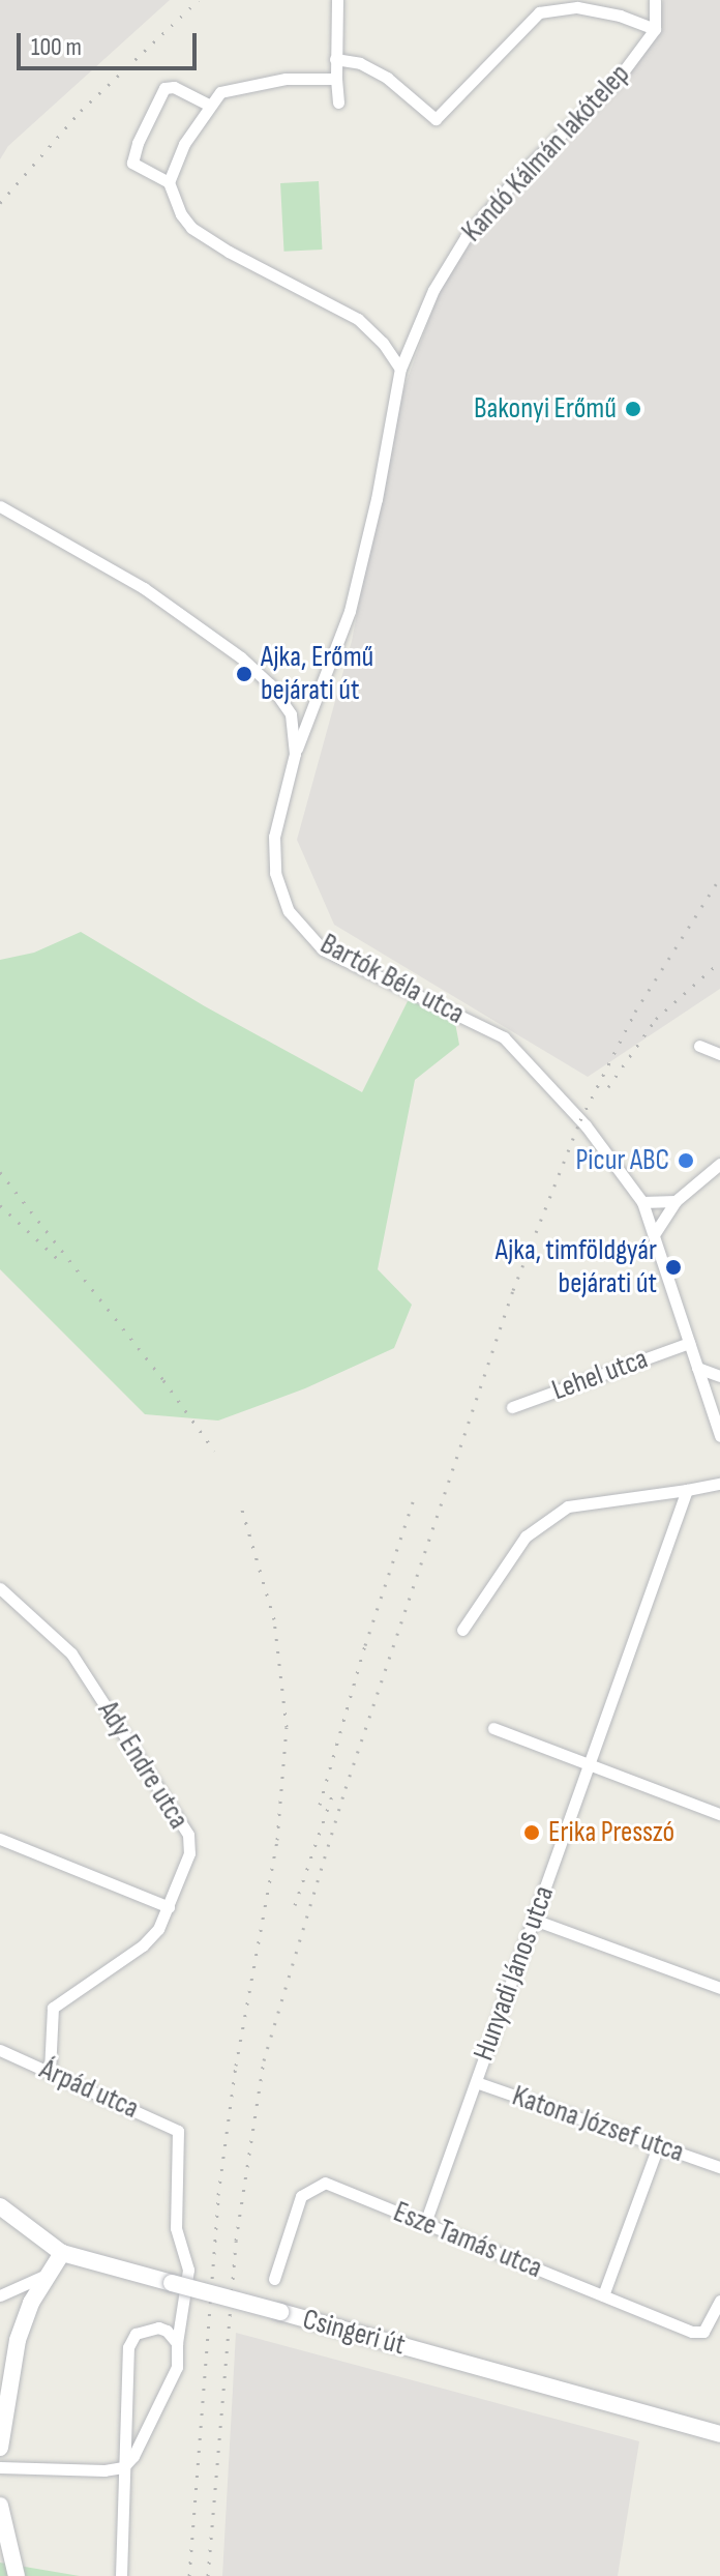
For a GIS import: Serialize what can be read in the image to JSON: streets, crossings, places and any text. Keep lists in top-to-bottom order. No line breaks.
{"streets":{"main road":["Csingeri út"],"street":["Kandó Kálmán lakótelep","Bartók Béla utca","Lehel utca","Ady Endre utca","Hunyadi János utca","Árpád utca","Katona József utca","Esze Tamás utca"]},"crossings":[["Kandó Kálmán lakótelep","Bartók Béla utca"],["Bartók Béla utca","Lehel utca"],["Ady Endre utca","Árpád utca"],["Hunyadi János utca","Katona József utca"],["Hunyadi János utca","Esze Tamás utca"]],"places":["Bakonyi Erőmű","Ajka, Erőmű bejárati út","Picur ABC","Ajka, timföldgyár bejárati út","Erika Presszó"],"scale_bar":"100 m"}
